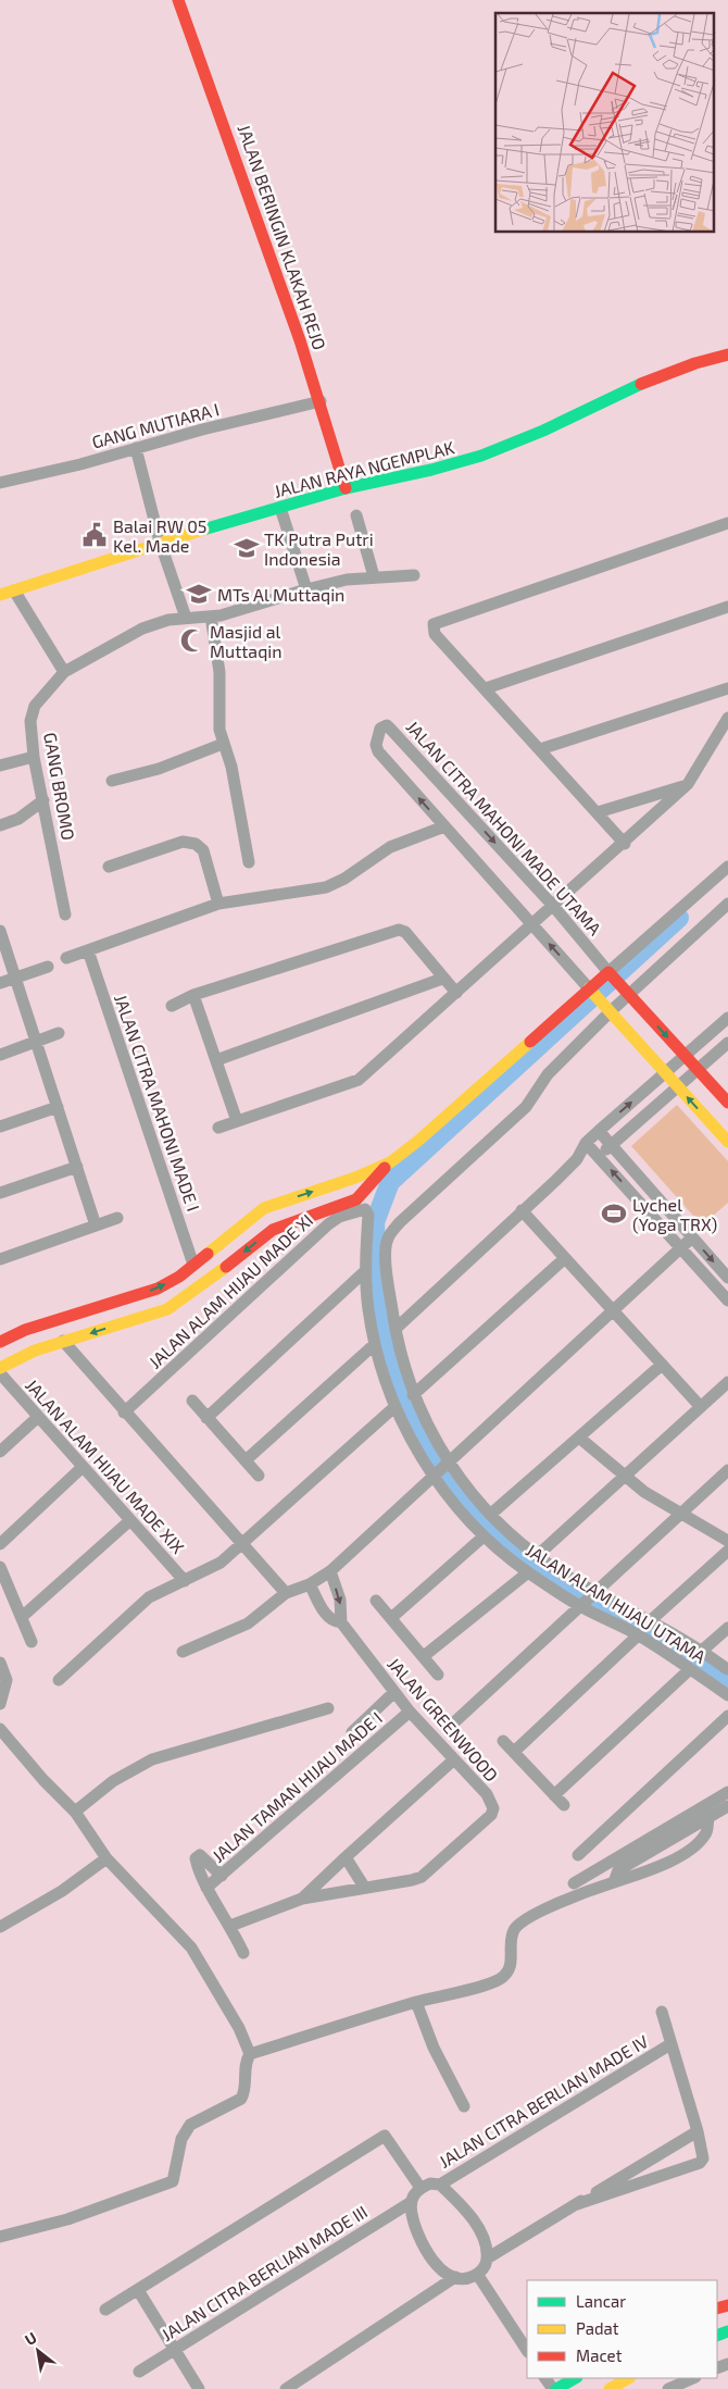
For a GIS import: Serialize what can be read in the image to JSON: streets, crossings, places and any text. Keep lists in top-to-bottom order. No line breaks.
{"streets":{"main road":["JALAN BERINGIN KLAKAH REJO","JALAN RAYA NGEMPLAK"],"street":["GANG MUTIARA I","GANG BROMO","JALAN CITRA MAHONI MADE UTAMA","JALAN CITRA MAHONI MADE I","JALAN ALAM HIJAU MADE XI","JALAN ALAM HIJAU MADE XIX","JALAN ALAM HIJAU UTAMA","JALAN GREENWOOD","JALAN TAMAN HIJAU MADE I","JALAN CITRA BERLIAN MADE IV","JALAN CITRA BERLIAN MADE III"]},"crossings":[["JALAN BERINGIN KLAKAH REJO","GANG MUTIARA I"],["JALAN BERINGIN KLAKAH REJO","JALAN RAYA NGEMPLAK"],["JALAN ALAM HIJAU MADE XI","JALAN ALAM HIJAU UTAMA"],["JALAN GREENWOOD","JALAN TAMAN HIJAU MADE I"]],"places":{"public building":["Balai RW 05 Kel. Made"],"school or university":["TK Putra Putri Indonesia","MTs Al Muttaqin"],"mosque":["Masjid al Muttaqin"],"sports":["Lychel (Yoga TRX)"]},"legend":["Lancar","Padat","Macet"],"north":"top left"}
